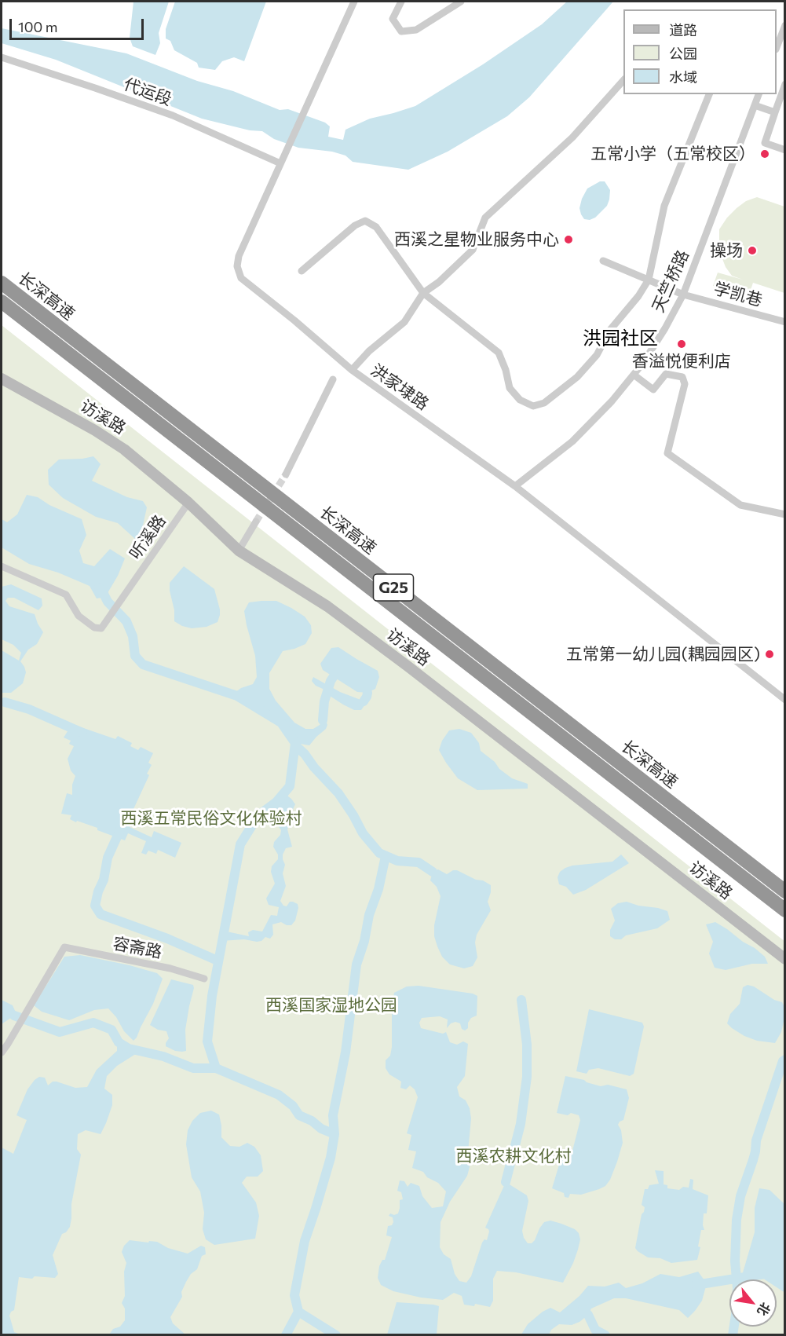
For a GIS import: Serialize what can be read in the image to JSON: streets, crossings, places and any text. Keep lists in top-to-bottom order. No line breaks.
{"streets":{"highway":["长深高速","G25"],"street":["代运段","天竺桥路","学凯巷","洪家埭路","访溪路","听溪路","容斋路"]},"crossings":[["代运段","洪家埭路"],["天竺桥路","学凯巷"],["天竺桥路","洪家埭路"],["访溪路","听溪路"]],"districts":["洪园社区"],"parks":["西溪五常民俗文化体验村","西溪国家湿地公园","西溪农耕文化村"],"places":["五常小学（五常校区）","西溪之星物业服务中心","操场","香溢悦便利店","五常第一幼儿园(耦园园区)"],"legend":["道路","公园","水域"],"scale_bar":"100 m","north":"bottom right"}
